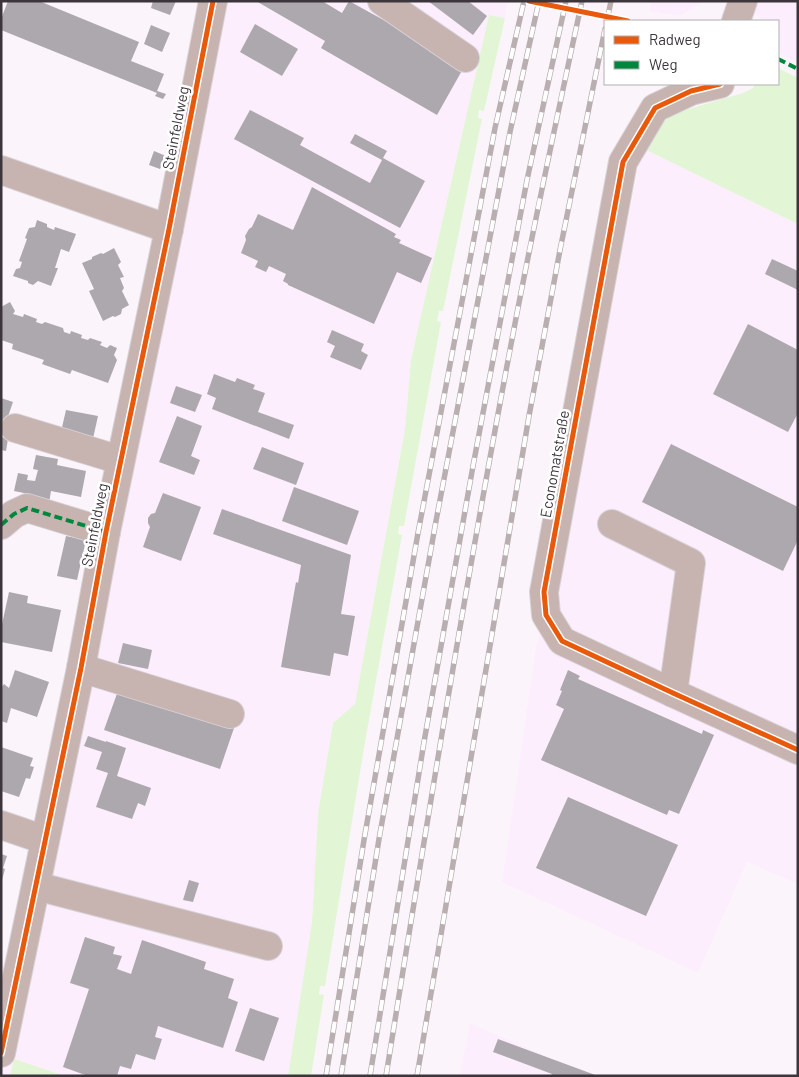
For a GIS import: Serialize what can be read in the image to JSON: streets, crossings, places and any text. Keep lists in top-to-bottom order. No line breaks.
{"streets":{"street":["Steinfeldweg","Economatstraße"]},"legend":["Radweg","Weg"]}
